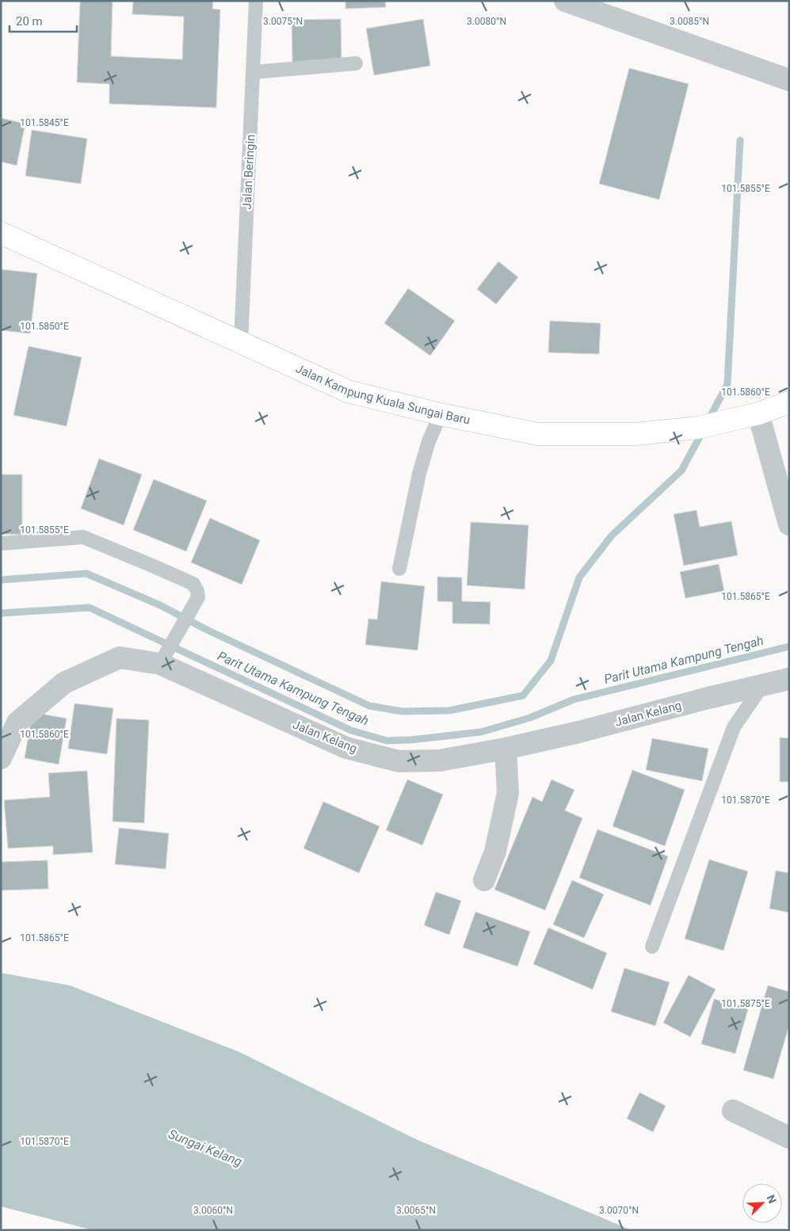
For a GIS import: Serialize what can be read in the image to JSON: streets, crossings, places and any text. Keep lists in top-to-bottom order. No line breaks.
{"streets":{"street":["Jalan Kampung Kuala Sungai Baru","Jalan Kelang"],"lane":["Jalan Beringin"]},"crossings":[["Jalan Beringin","Jalan Kampung Kuala Sungai Baru"]],"water":["Parit Utama Kampung Tengah","Sungai Kelang"],"scale_bar":"20 m","north":"top right","coordinates":["3.0075°N","3.0080°N","3.0085°N","101.5845°E","101.5855°E","101.5850°E","101.5860°E","101.5865°E","101.5870°E","101.5875°E","3.0060°N","3.0065°N","3.0070°N"]}
